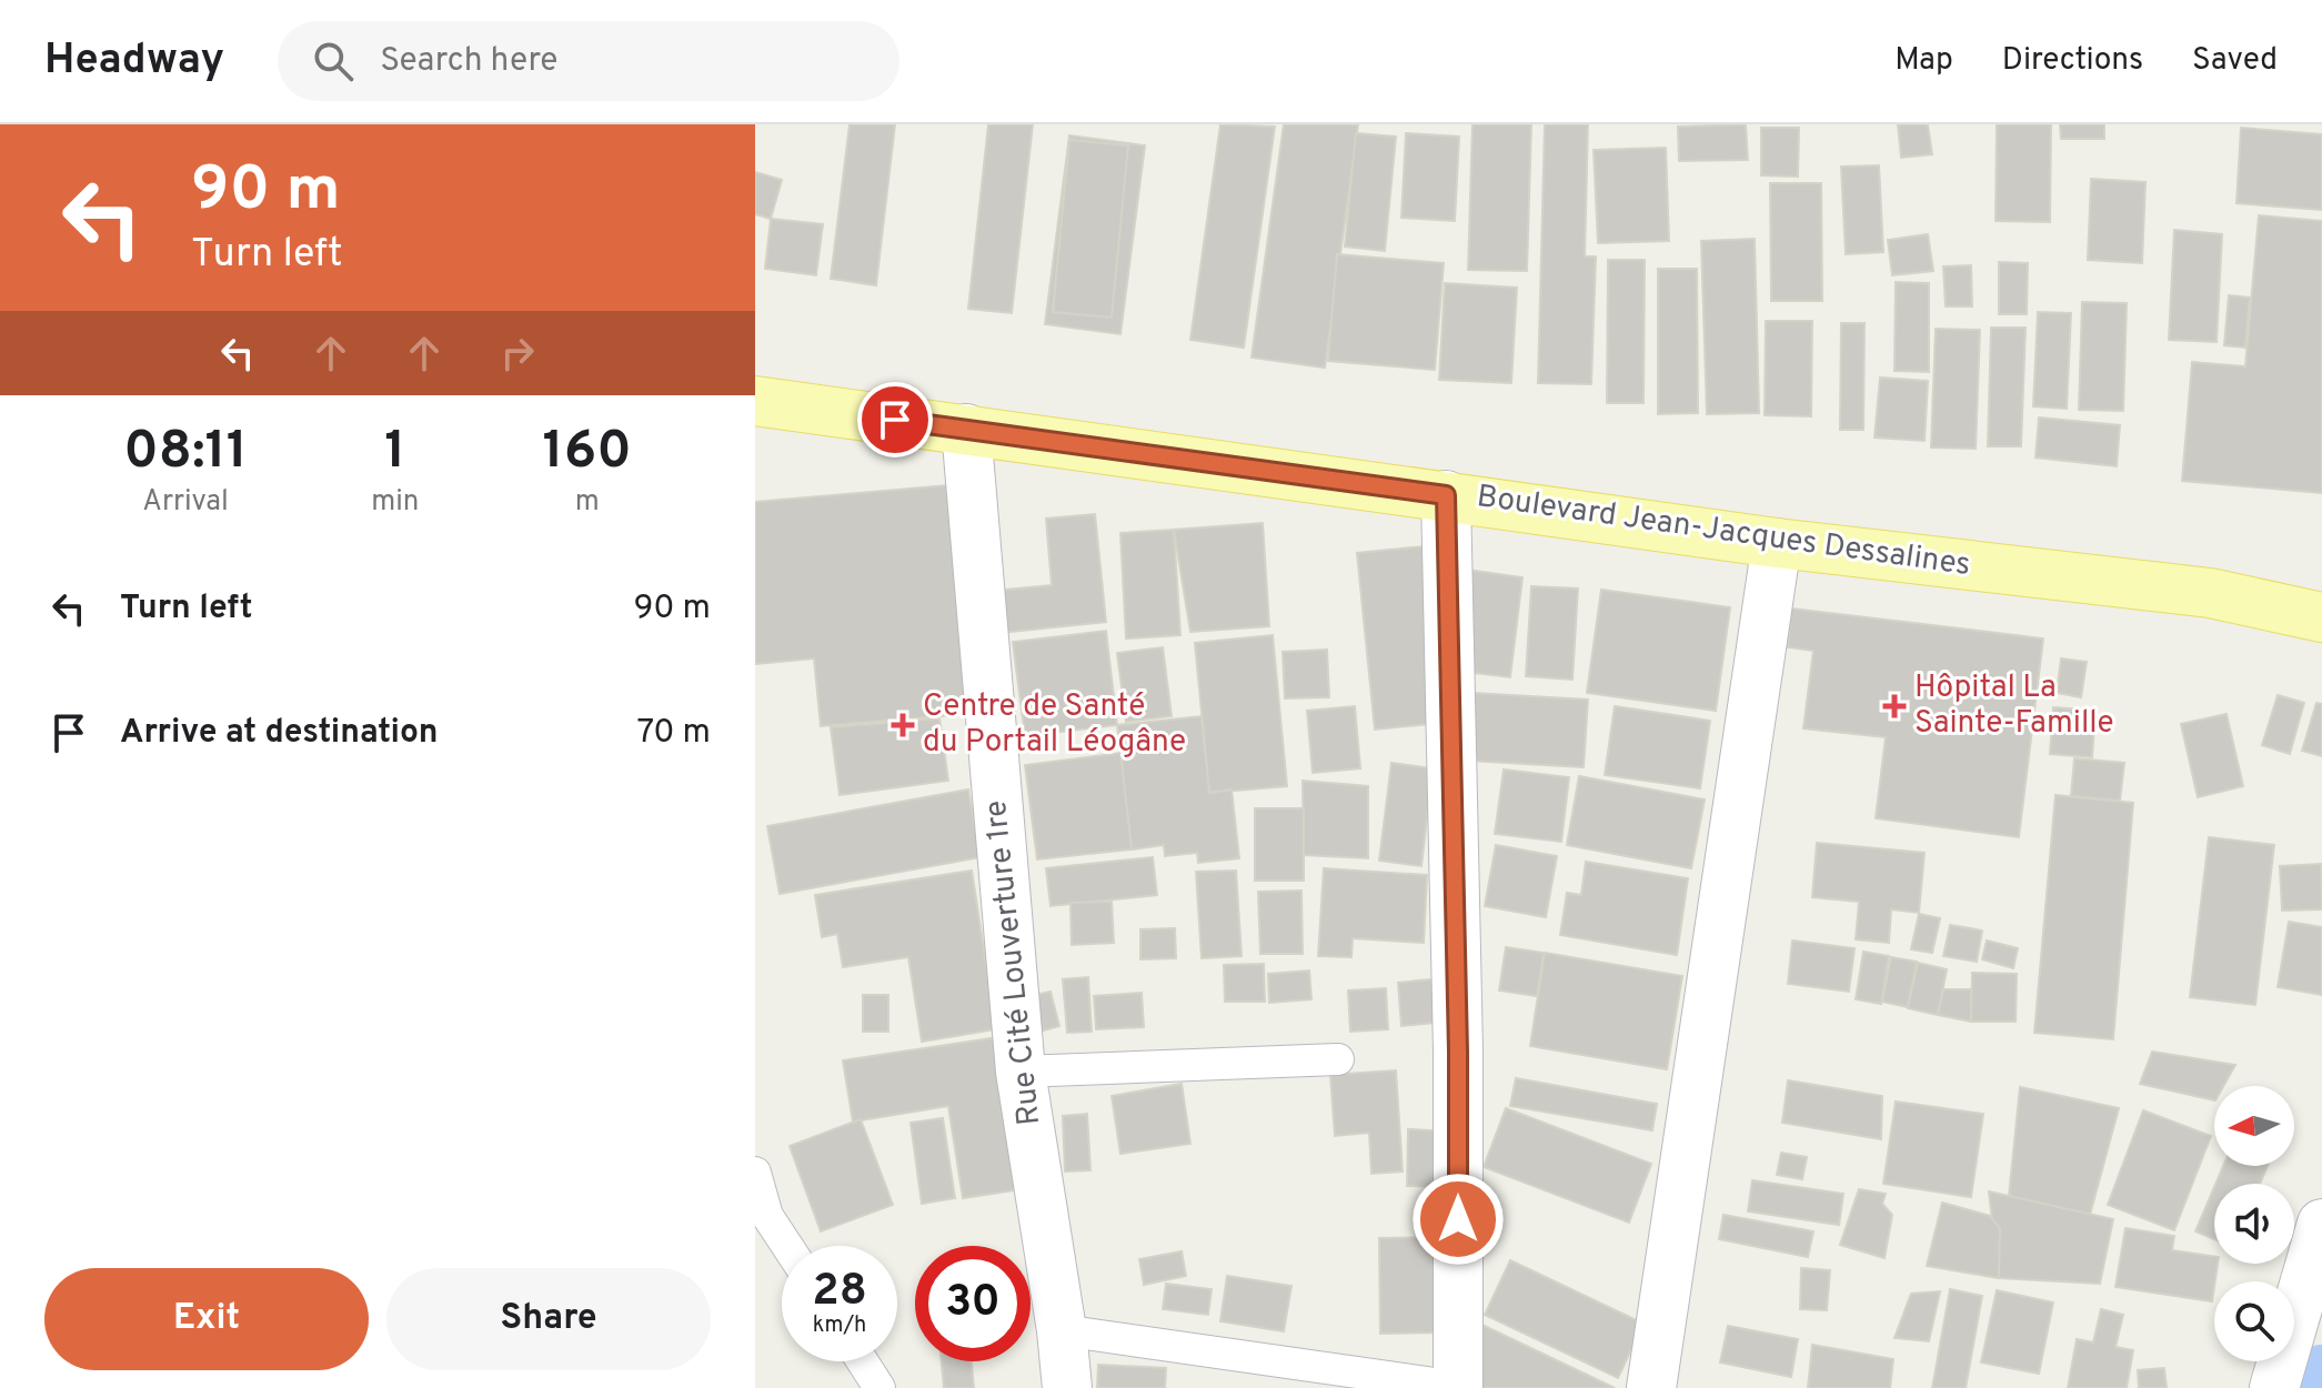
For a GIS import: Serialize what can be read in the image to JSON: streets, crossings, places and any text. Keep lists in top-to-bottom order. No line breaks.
{"streets":{"main road":["Boulevard Jean-Jacques Dessalines"],"street":["Rue Cité Louverture 1re"]},"crossings":[["Boulevard Jean-Jacques Dessalines","Rue Cité Louverture 1re"]],"places":{"health":["Hôpital La Sainte-Famille","Centre de Santé du Portail Léogâne"]},"north":"left","page":{"header":"Headway","search":"Search here","nav":["Map","Directions","Saved"],"turn":["90 m","Turn left"],"eta":["08:11","Arrival","1","min","160","m"],"list":[{"name":"Turn left","value":"90 m"},{"name":"Arrive at destination","value":"70 m"}],"speed":"28 km/h","limit":"30","buttons":["Exit","Share"]}}
